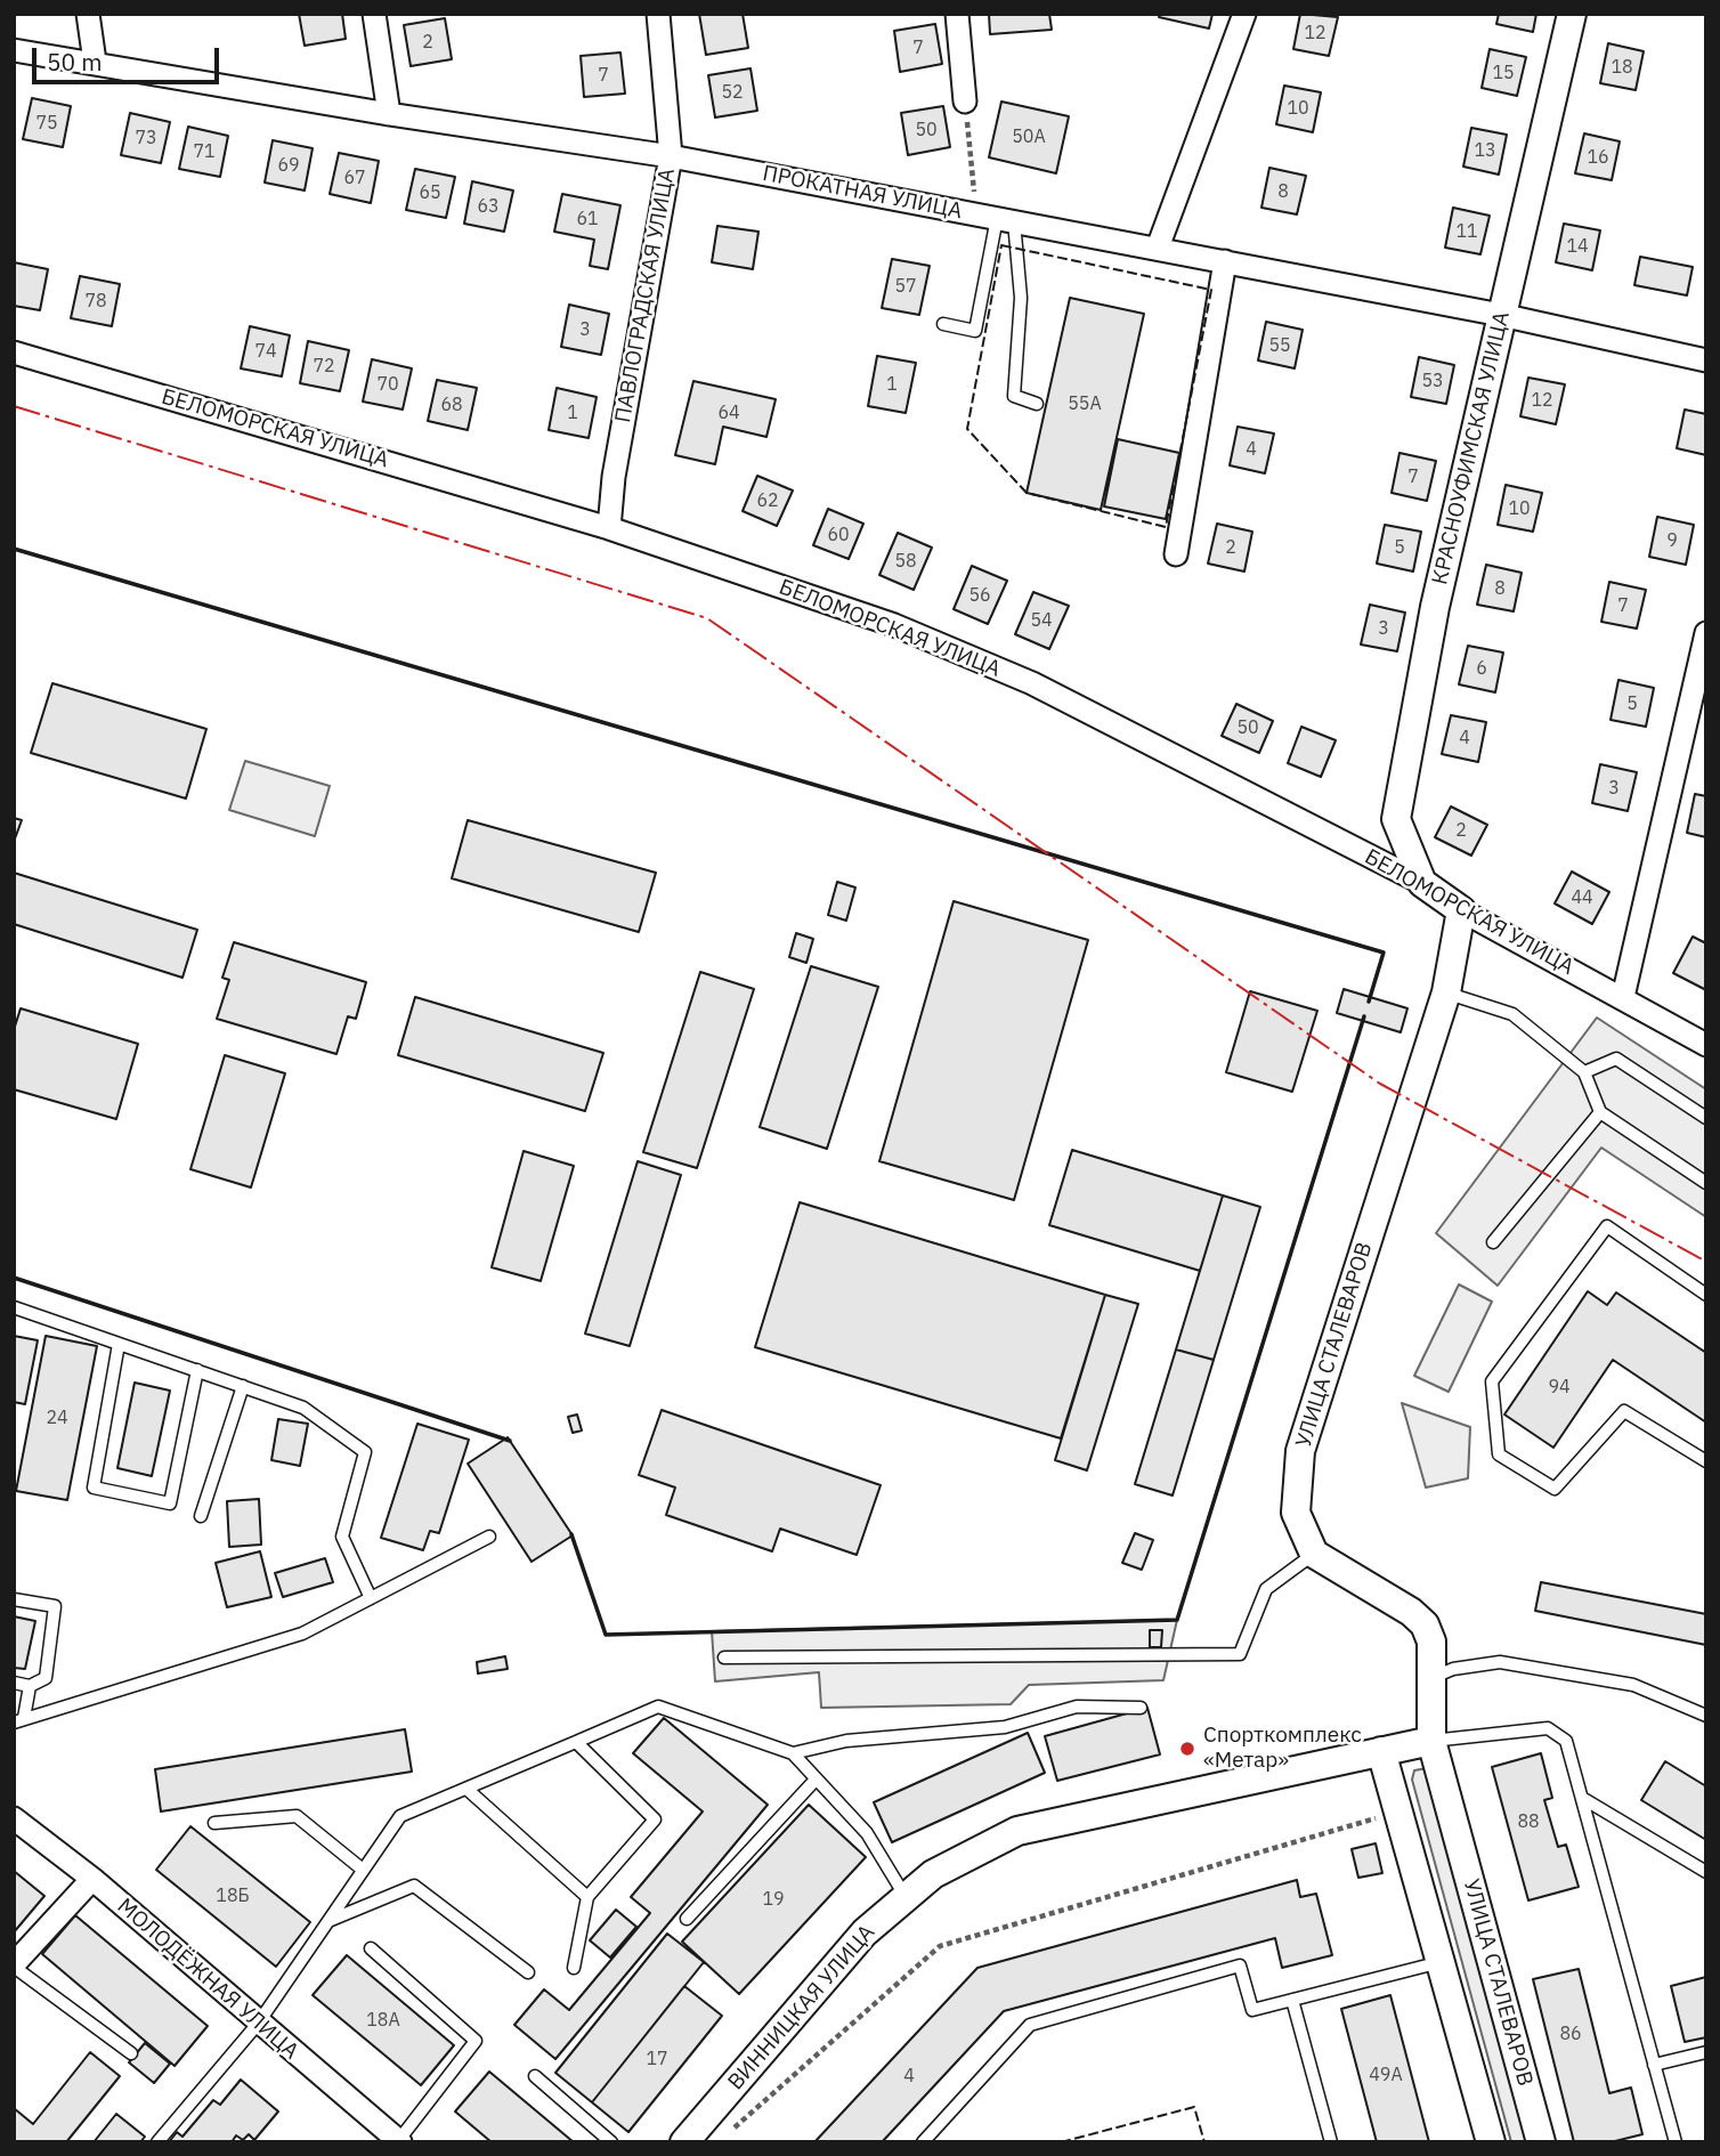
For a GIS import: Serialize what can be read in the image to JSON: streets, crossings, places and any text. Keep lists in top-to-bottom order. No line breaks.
{"streets":{"street":["ПРОКАТНАЯ УЛИЦА","ПАВЛОГРАДСКАЯ УЛИЦА","БЕЛОМОРСКАЯ УЛИЦА","КРАСНОУФИМСКАЯ УЛИЦА","УЛИЦА СТАЛЕВАРОВ","МОЛОДЁЖНАЯ УЛИЦА","ВИННИЦКАЯ УЛИЦА"]},"crossings":[["ПРОКАТНАЯ УЛИЦА","ПАВЛОГРАДСКАЯ УЛИЦА"],["ПРОКАТНАЯ УЛИЦА","КРАСНОУФИМСКАЯ УЛИЦА"],["ПАВЛОГРАДСКАЯ УЛИЦА","БЕЛОМОРСКАЯ УЛИЦА"],["БЕЛОМОРСКАЯ УЛИЦА","КРАСНОУФИМСКАЯ УЛИЦА"],["БЕЛОМОРСКАЯ УЛИЦА","УЛИЦА СТАЛЕВАРОВ"],["УЛИЦА СТАЛЕВАРОВ","ВИННИЦКАЯ УЛИЦА"]],"places":["Спорткомплекс «Метар»"],"house_numbers":["12","2","7","18","15","7","52","10","75","50","50А","73","13","71","16","69","67","8","65","63","61","11","14","57","78","3","55","74","72","53","70","1","12","55А","68","1","64","4","7","62","10","60","9","2","5","58","8","56","7","54","3","6","5","50","4","3","2","44","94","24","88","18Б","19","18А","86","17","49А","4"],"scale_bar":"50 m"}
